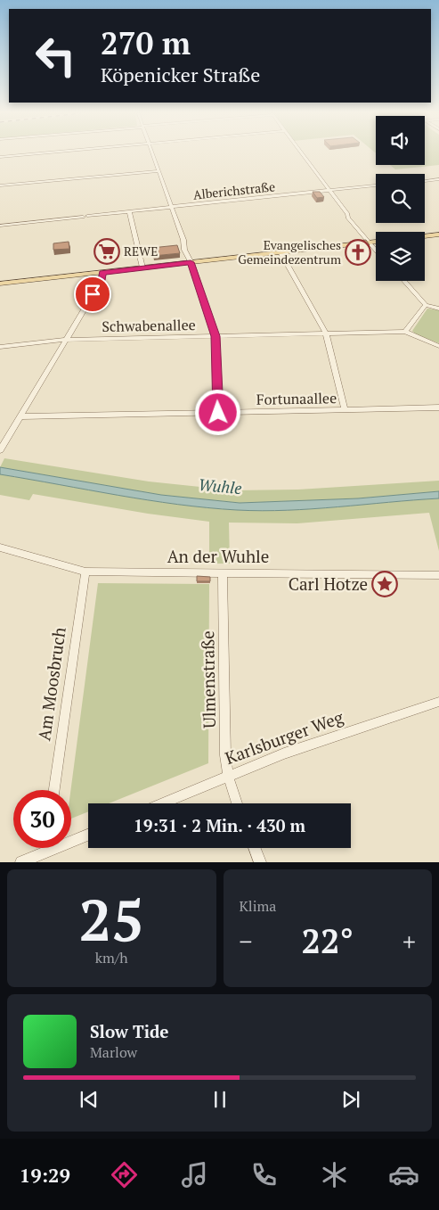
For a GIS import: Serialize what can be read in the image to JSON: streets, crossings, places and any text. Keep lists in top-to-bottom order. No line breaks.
{"streets":{"street":["Alberichstraße","Schwabenallee","Fortunaallee","An der Wuhle","Ulmenstraße","Am Moosbruch","Karlsburger Weg"]},"crossings":[["An der Wuhle","Ulmenstraße"],["An der Wuhle","Am Moosbruch"],["Ulmenstraße","Karlsburger Weg"]],"water":["Wuhle"],"places":{"supermarket":["REWE"],"church":["Evangelisches Gemeindezentrum"],"place":["Carl Hotze"]},"page":{"turn":["270 m","Köpenicker Straße"],"limit":"30","trip":"19:31 · 2 Min. · 430 m","tile":[["25","km/h"],"Klima"],"heat":["−","22°","+"],"song":["Slow Tide","Marlow"],"tabs":"19:29"}}
